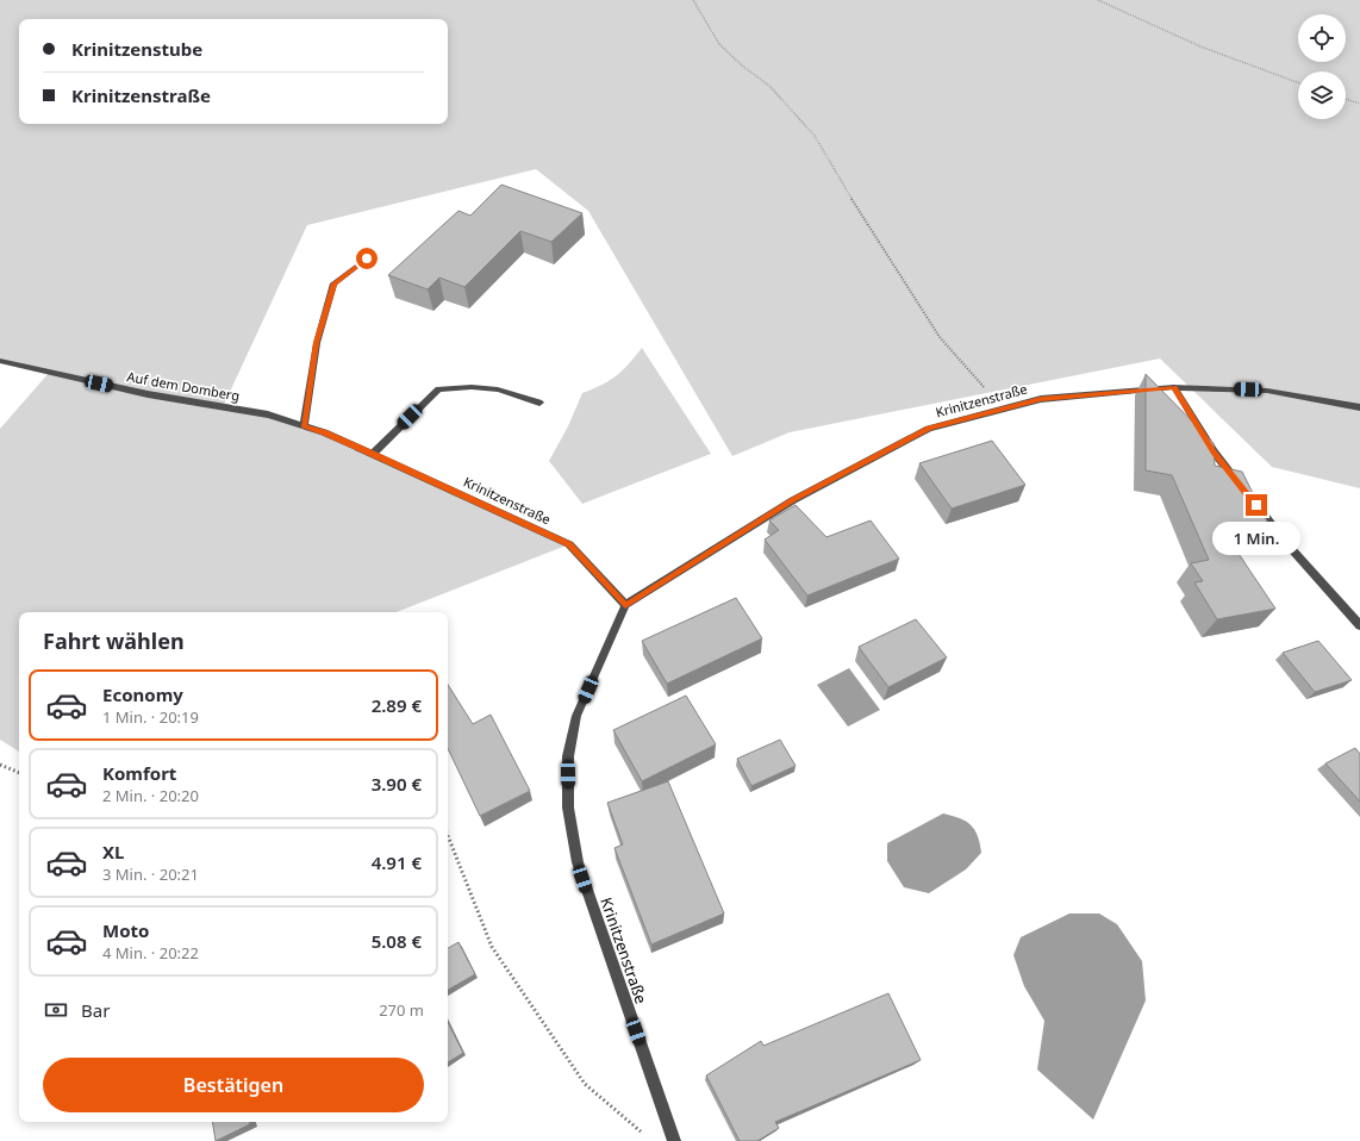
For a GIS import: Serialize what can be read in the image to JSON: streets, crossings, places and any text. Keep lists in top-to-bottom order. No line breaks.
{"streets":{"street":["Auf dem Domberg","Krinitzenstraße"]},"crossings":[["Auf dem Domberg","Krinitzenstraße"]],"page":{"banner":["Krinitzenstube","Krinitzenstraße"],"bubble":"1 Min.","heading":"Fahrt wählen","list":[{"name":"Economy","note":"1 Min. · 20:19","value":"2.89 €"},{"name":"Komfort","note":"2 Min. · 20:20","value":"3.90 €"},{"name":"XL","note":"3 Min. · 20:21","value":"4.91 €"},{"name":"Moto","note":"4 Min. · 20:22","value":"5.08 €"}],"pay":["Bar","270 m"],"buttons":"Bestätigen"}}
